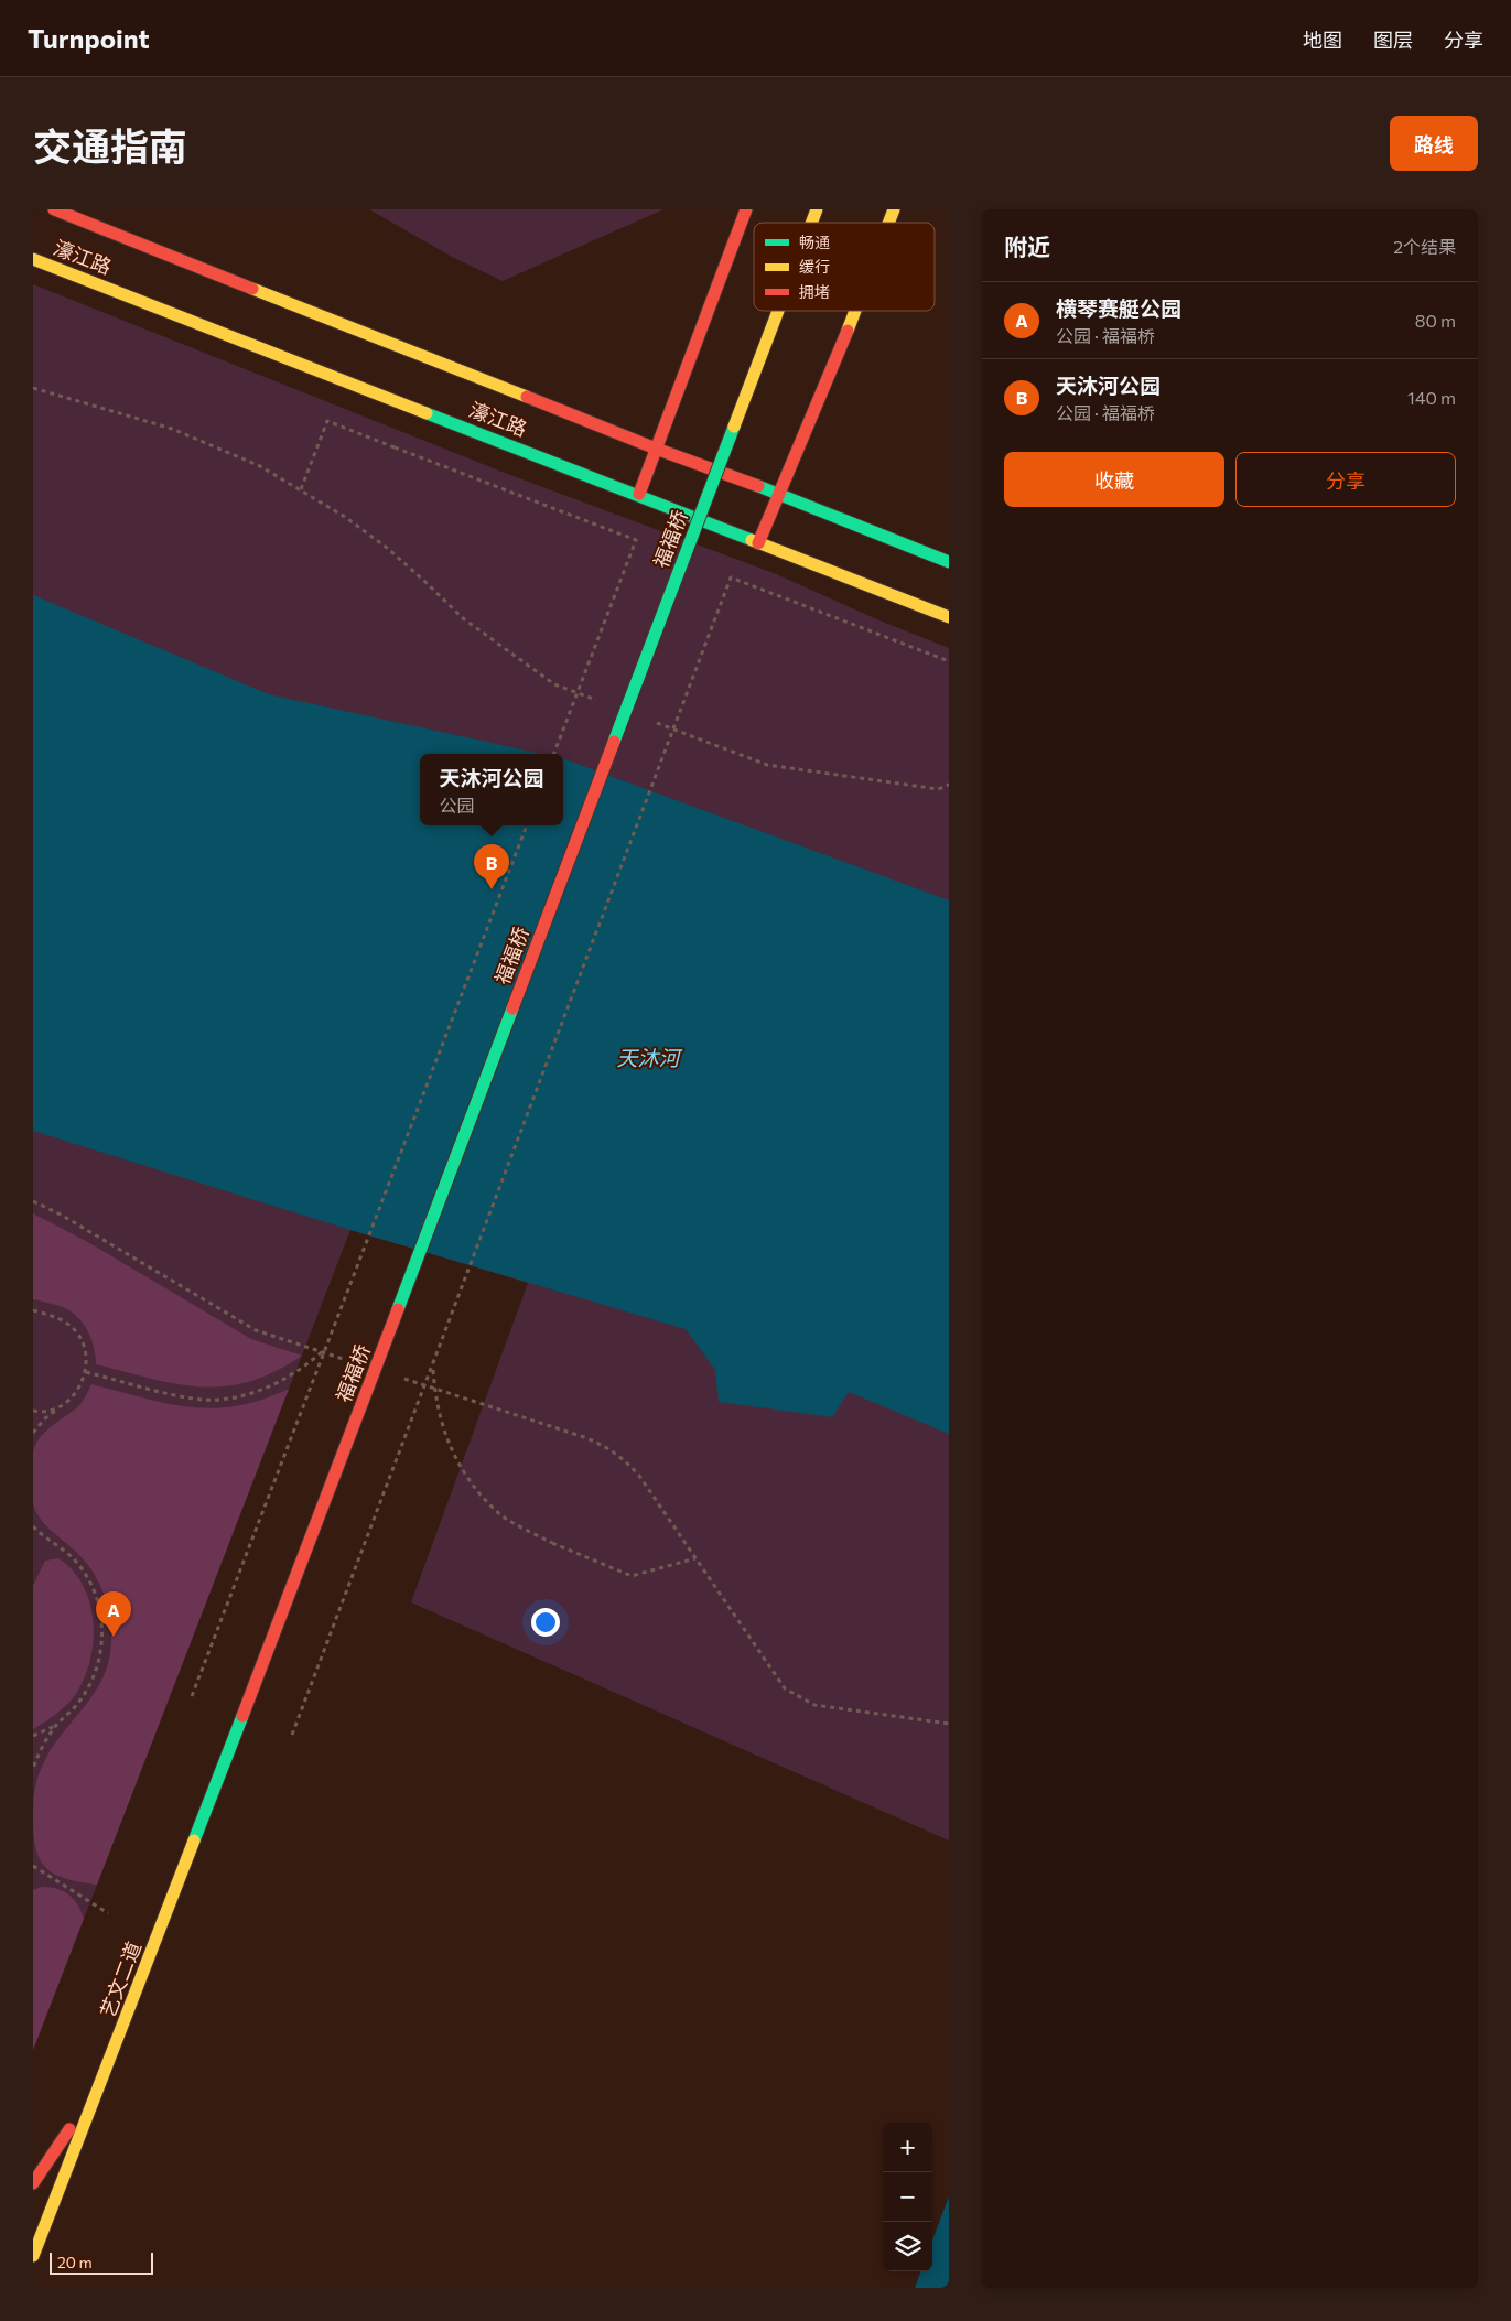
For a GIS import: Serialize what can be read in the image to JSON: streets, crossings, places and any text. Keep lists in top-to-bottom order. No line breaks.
{"streets":{"main road":["濠江路","福福桥","艺文二道"]},"crossings":[["福福桥","艺文二道"]],"water":["天沐河"],"legend":["畅通","缓行","拥堵"],"scale_bar":"20 m","page":{"header":"Turnpoint","nav":["地图","图层","分享"],"title":"交通指南","buttons":["路线",["收藏","分享"]],"heading":["附近","2个结果"],"list":[{"mark":"A","name":"横琴赛艇公园","note":"公园 · 福福桥","value":"80 m"},{"mark":"B","name":"天沐河公园","note":"公园 · 福福桥","value":"140 m"}],"popup":["天沐河公园","公园"],"pins":["B","A"],"map_buttons":["+","−"],"scale":"20 m"}}
